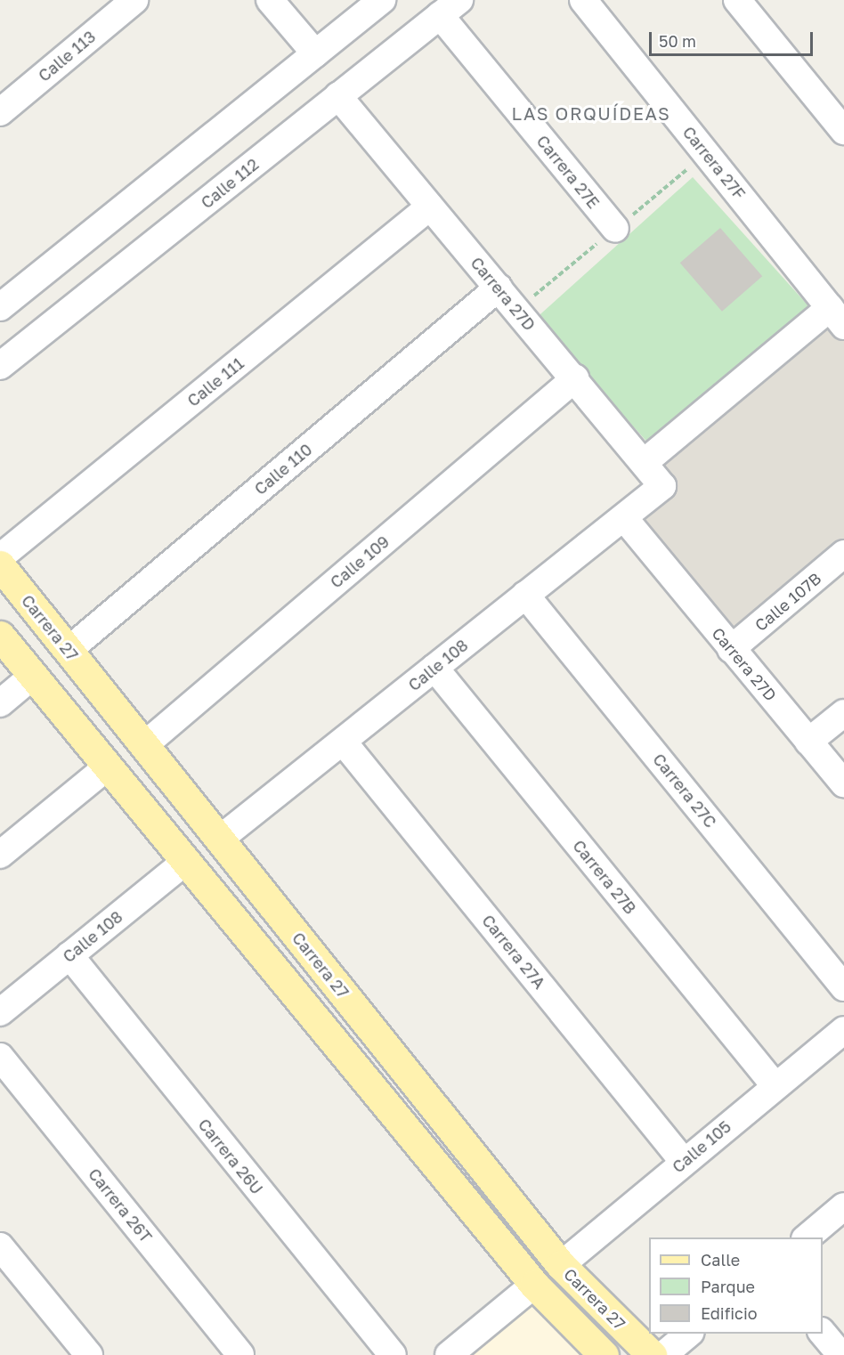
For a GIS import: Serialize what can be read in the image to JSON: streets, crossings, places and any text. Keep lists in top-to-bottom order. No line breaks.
{"streets":{"main road":["Carrera 27"],"street":["Calle 113","Carrera 27F","Carrera 27E","Calle 112","Carrera 27D","Calle 111","Calle 110","Calle 109","Calle 107B","Calle 108","Carrera 27C","Carrera 27B","Carrera 27A","Calle 105","Carrera 26U","Carrera 26T"]},"crossings":[["Carrera 27E","Calle 112"],["Calle 112","Carrera 27D"],["Carrera 27D","Calle 111"],["Carrera 27D","Calle 110"],["Carrera 27D","Calle 109"],["Carrera 27D","Calle 107B"],["Carrera 27D","Calle 108"],["Calle 110","Carrera 27"],["Calle 109","Carrera 27"],["Carrera 27","Calle 108"],["Carrera 27","Calle 105"],["Calle 108","Carrera 27C"],["Calle 108","Carrera 27B"],["Calle 108","Carrera 27A"],["Calle 108","Carrera 26U"],["Carrera 27B","Calle 105"],["Carrera 27A","Calle 105"]],"districts":["LAS ORQUÍDEAS"],"legend":["Calle","Parque","Edificio"],"scale_bar":"50 m"}
